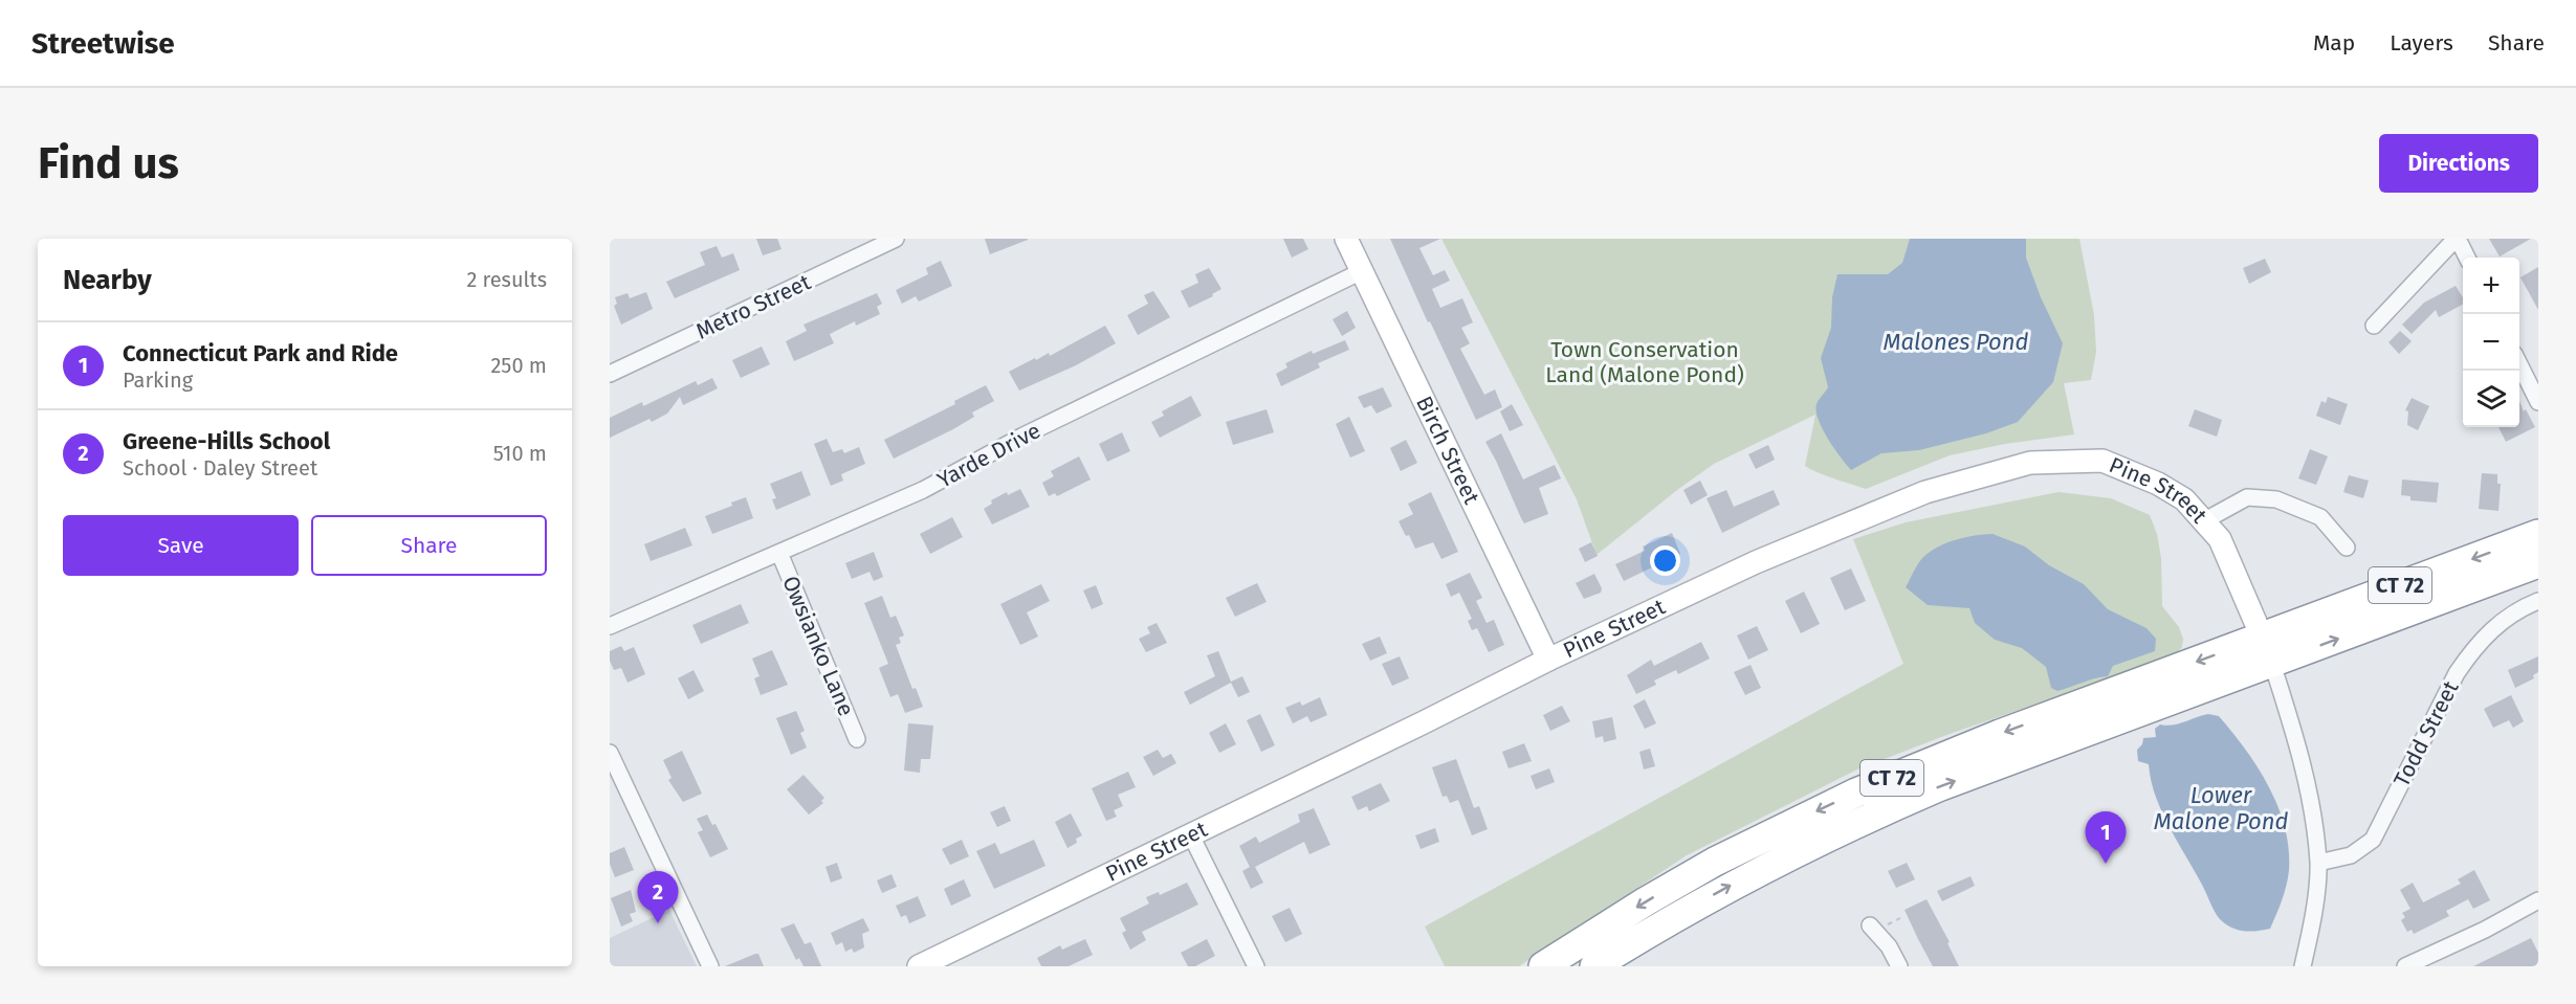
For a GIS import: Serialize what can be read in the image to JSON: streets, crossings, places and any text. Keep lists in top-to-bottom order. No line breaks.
{"streets":{"highway":["CT 72"],"main road":["Birch Street","Pine Street"],"street":["Metro Street","Yarde Drive","Owsianko Lane","Todd Street"]},"crossings":[["Birch Street","Yarde Drive"],["Birch Street","Pine Street"],["Yarde Drive","Owsianko Lane"],["Pine Street","CT 72"]],"water":["Malones Pond","Lower Malone Pond"],"parks":["Town Conservation Land (Malone Pond)"],"page":{"header":"Streetwise","nav":["Map","Layers","Share"],"buttons":["Directions",["Save","Share"]],"title":"Find us","heading":["Nearby","2 results"],"map_buttons":["+","−"],"list":[{"mark":"1","name":"Connecticut Park and Ride","note":"Parking","value":"250 m"},{"mark":"2","name":"Greene-Hills School","note":"School · Daley Street","value":"510 m"}],"pins":["1","2"]}}
